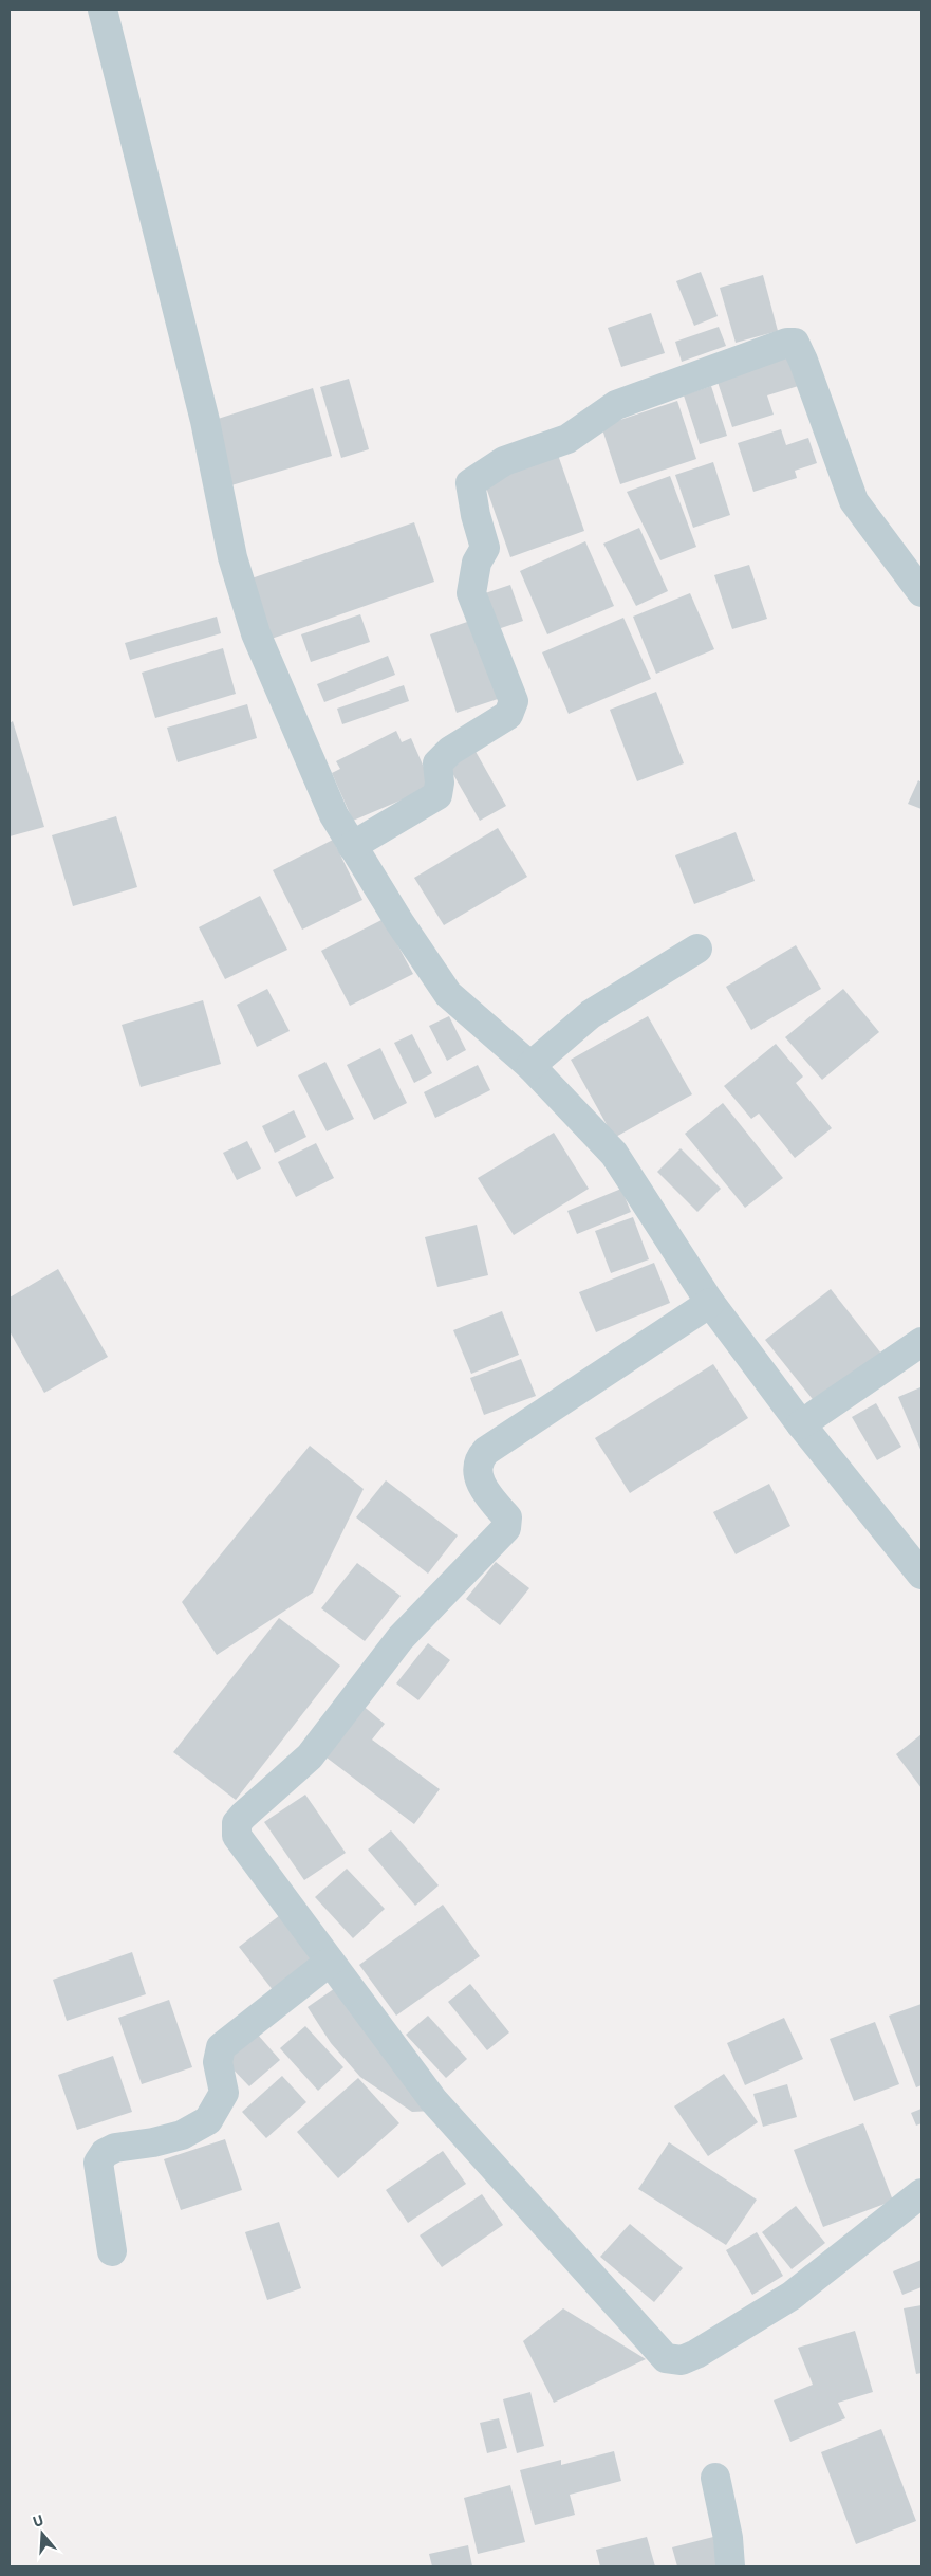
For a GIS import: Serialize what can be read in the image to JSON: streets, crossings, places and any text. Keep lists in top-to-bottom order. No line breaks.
{"north":"top"}
